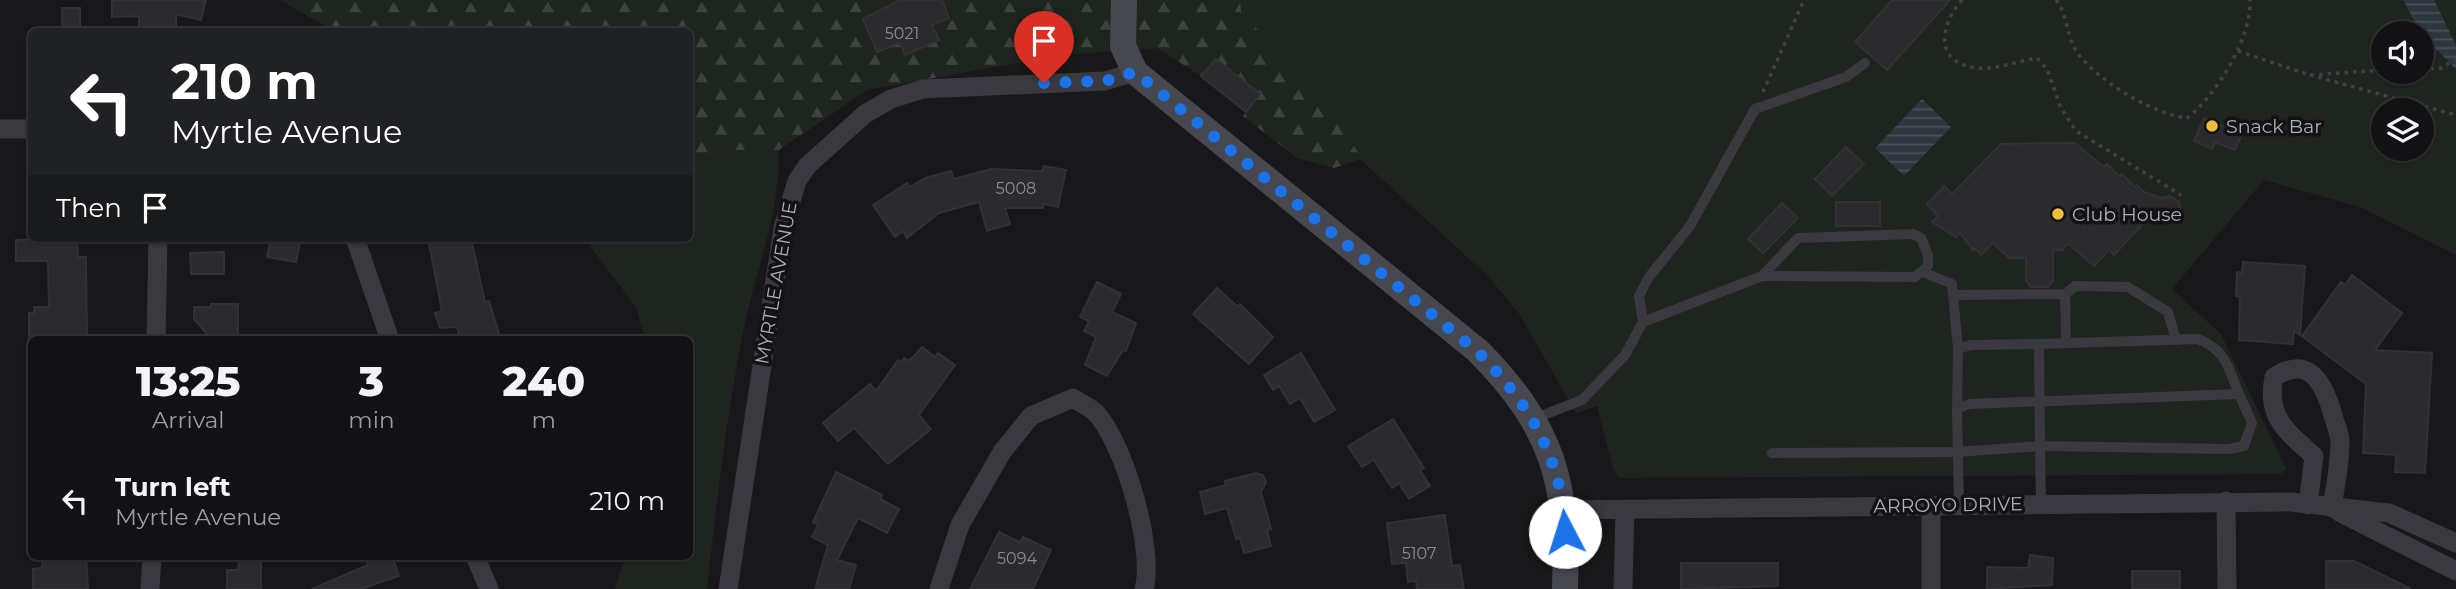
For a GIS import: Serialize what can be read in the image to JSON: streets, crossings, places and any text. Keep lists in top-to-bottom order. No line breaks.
{"streets":{"street":["MYRTLE AVENUE","ARROYO DRIVE"]},"places":["Snack Bar","Club House"],"house_numbers":["5021","5008","5107","5094"],"page":{"turn":["210 m","Myrtle Avenue"],"then":"Then","eta":["13:25","Arrival","3","min","240","m"],"list":[{"name":"Turn left","note":"Myrtle Avenue","value":"210 m"}]}}
